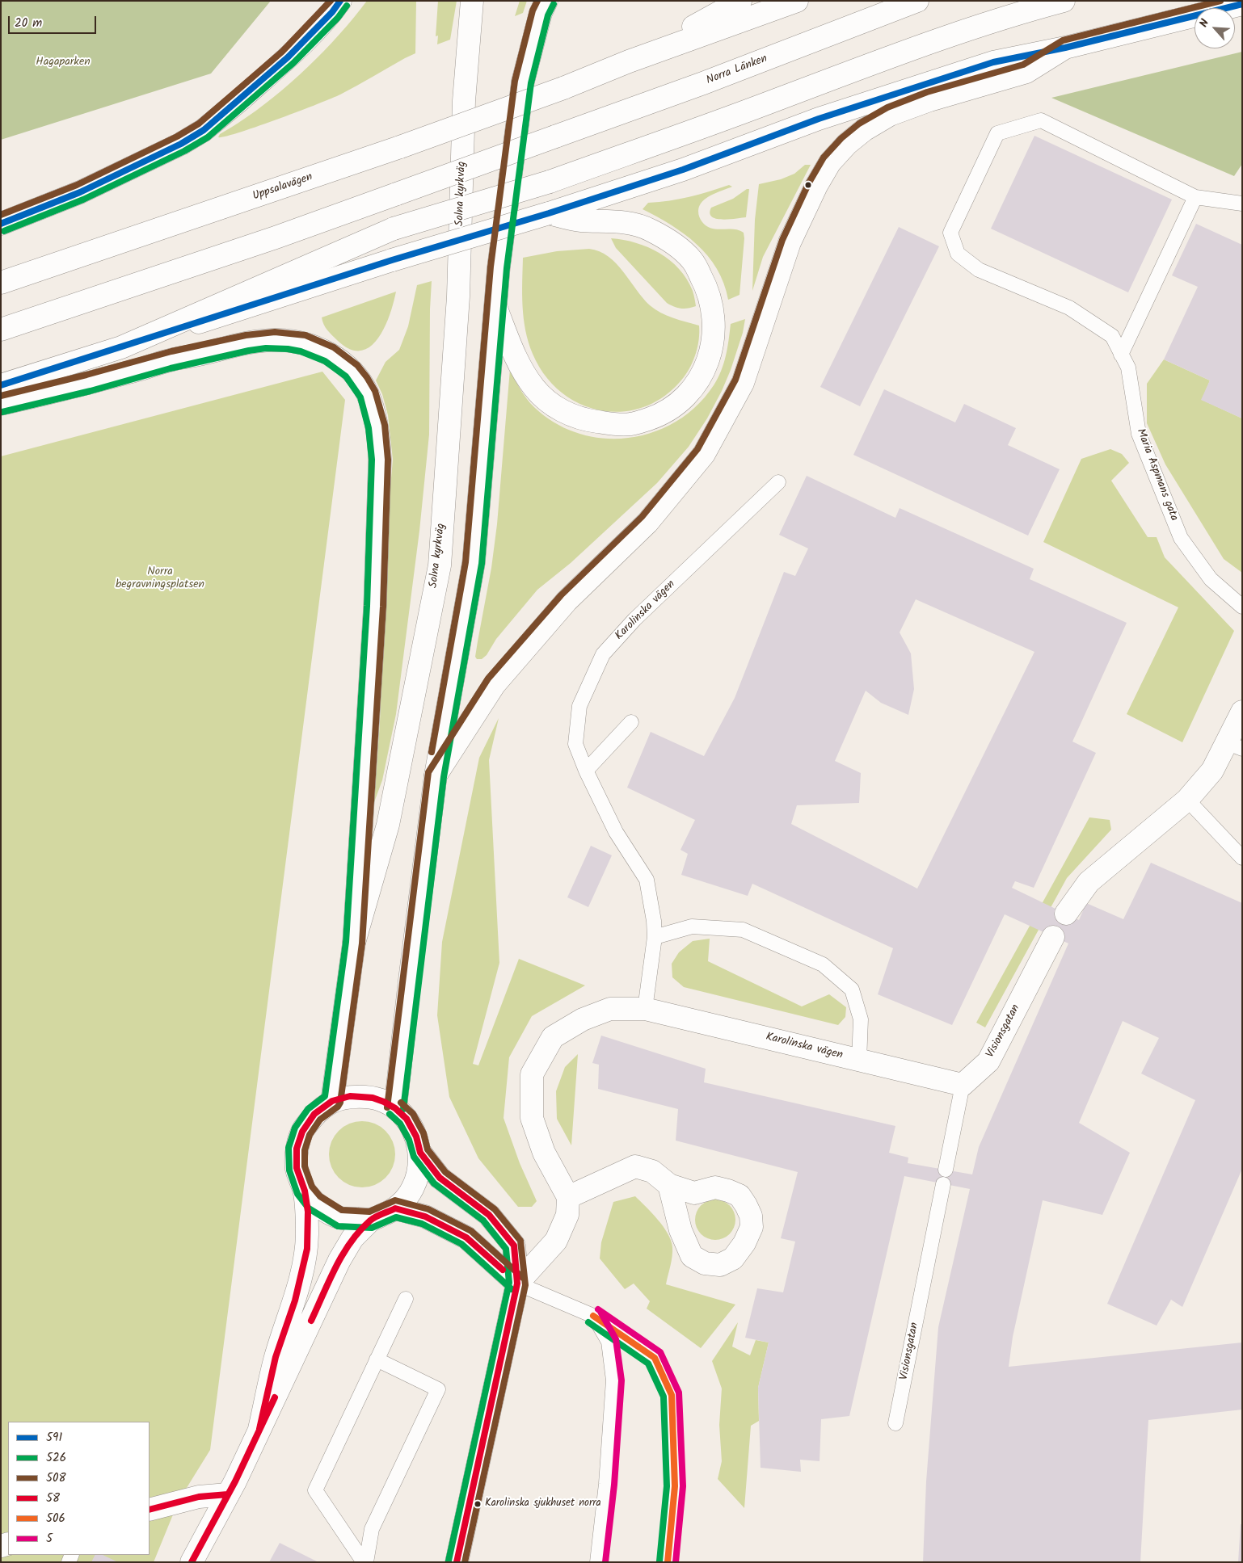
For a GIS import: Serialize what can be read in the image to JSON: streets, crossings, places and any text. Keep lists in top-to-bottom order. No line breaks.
{"streets":{"main road":["Norra Länken","Uppsalavägen","Solna kyrkväg","Karolinska vägen","Visionsgatan"],"lane":["Maria Aspmans gata"]},"crossings":[["Karolinska vägen","Visionsgatan"]],"parks":["Hagaparken","Norra begravningsplatsen"],"places":["Karolinska sjukhuset norra"],"lines":["transit line 591","transit line 508","transit line 526","transit line 58","transit line 5","transit line 506"],"legend":["591","526","508","58","506","5"],"scale_bar":"20 m","north":"top left"}
